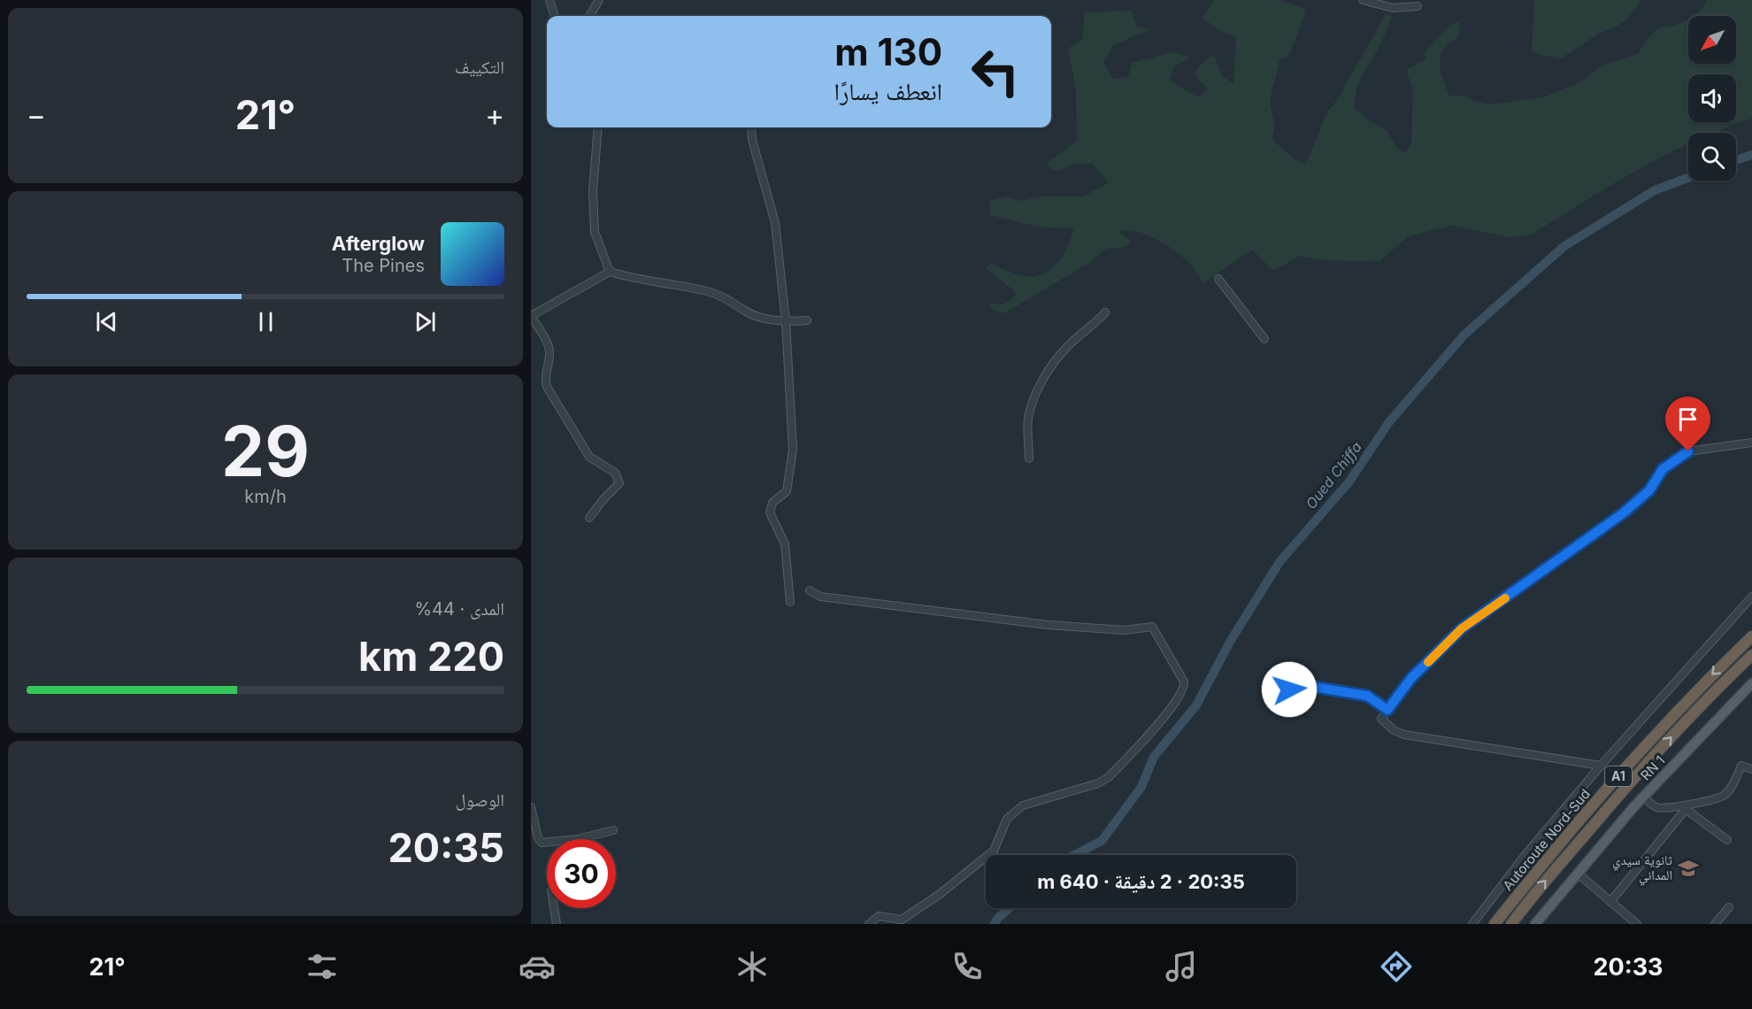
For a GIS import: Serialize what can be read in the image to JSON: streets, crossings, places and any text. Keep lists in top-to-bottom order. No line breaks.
{"streets":{"highway":["A1","Autoroute Nord-Sud"],"main road":["RN 1"]},"water":["Oued Chiffa"],"places":{"school or university":["ثانوية سيدي المداني"]},"north":"bottom left","page":{"tile":["التكييف",["29","km/h"],["المدى · 44%","220 km"],["الوصول","20:35"]],"turn":["130 m","انعطف يسارًا"],"heat":["−","21°","+"],"song":["Afterglow","The Pines"],"limit":"30","trip":"20:35 · 2 دقيقة · 640 m","tabs":["20:33","21°"]}}
